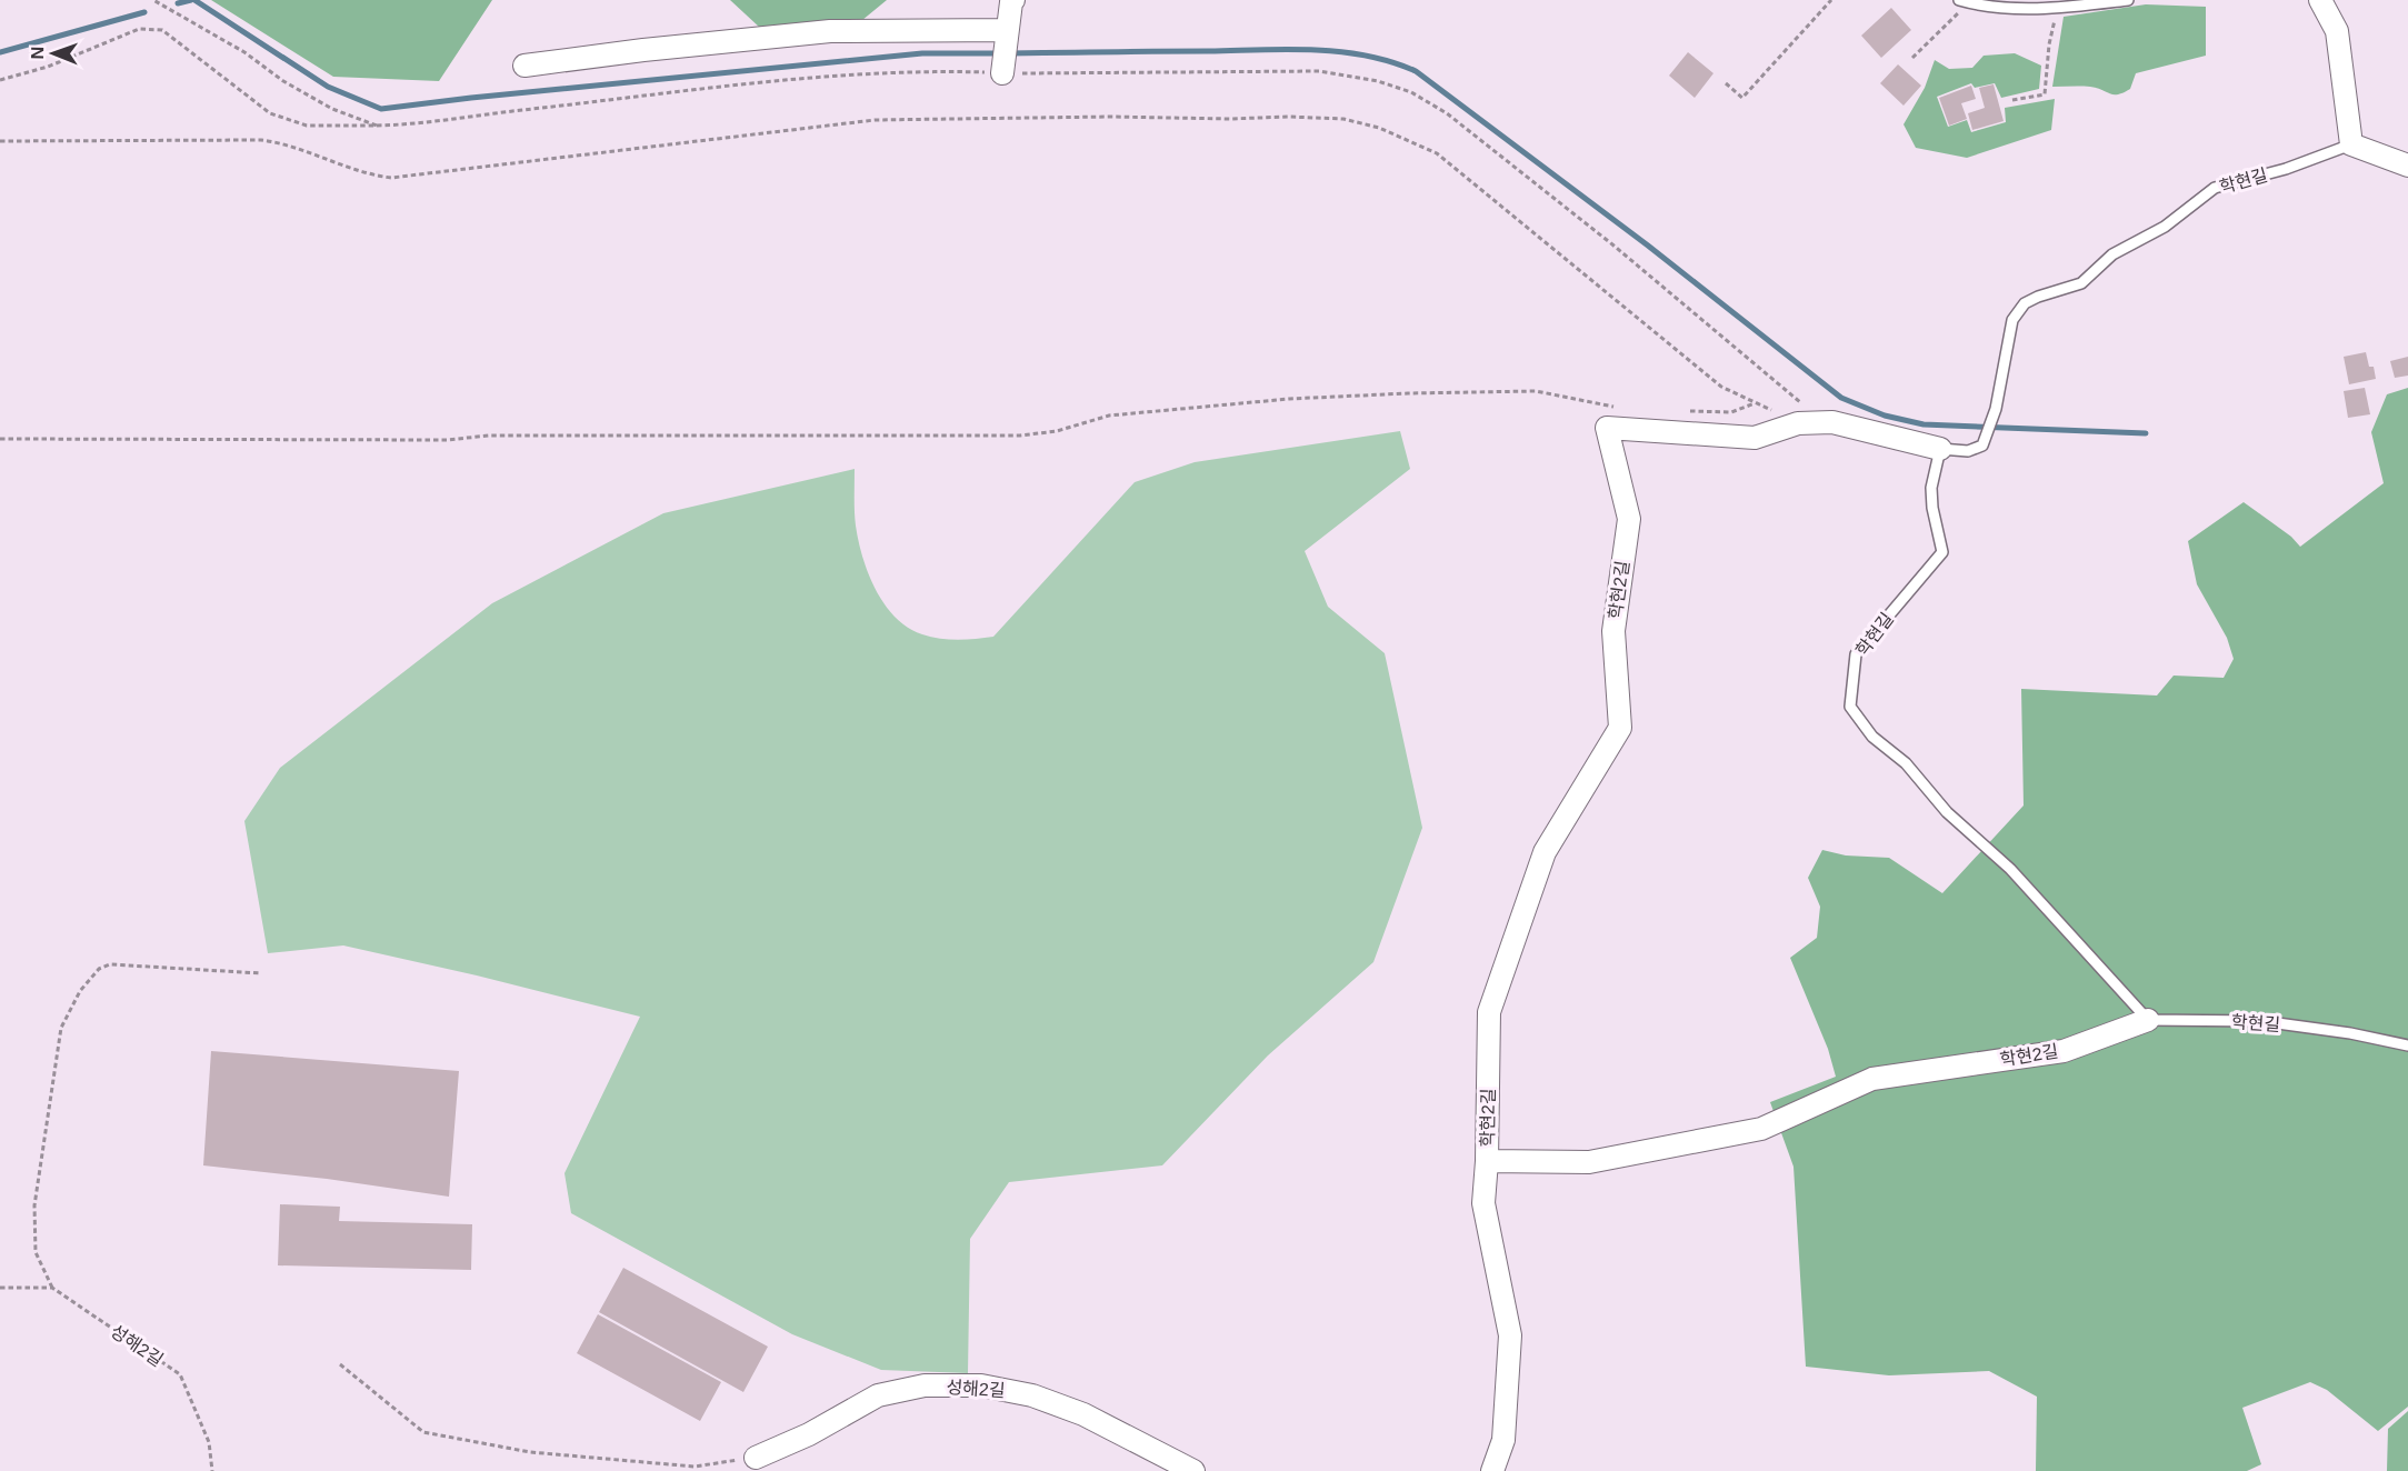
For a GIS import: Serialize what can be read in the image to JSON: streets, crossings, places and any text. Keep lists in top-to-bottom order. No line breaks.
{"streets":{"street":["학현2길","성해2길"],"lane":["학현길"]},"crossings":[["학현길","학현2길"]],"north":"left"}
